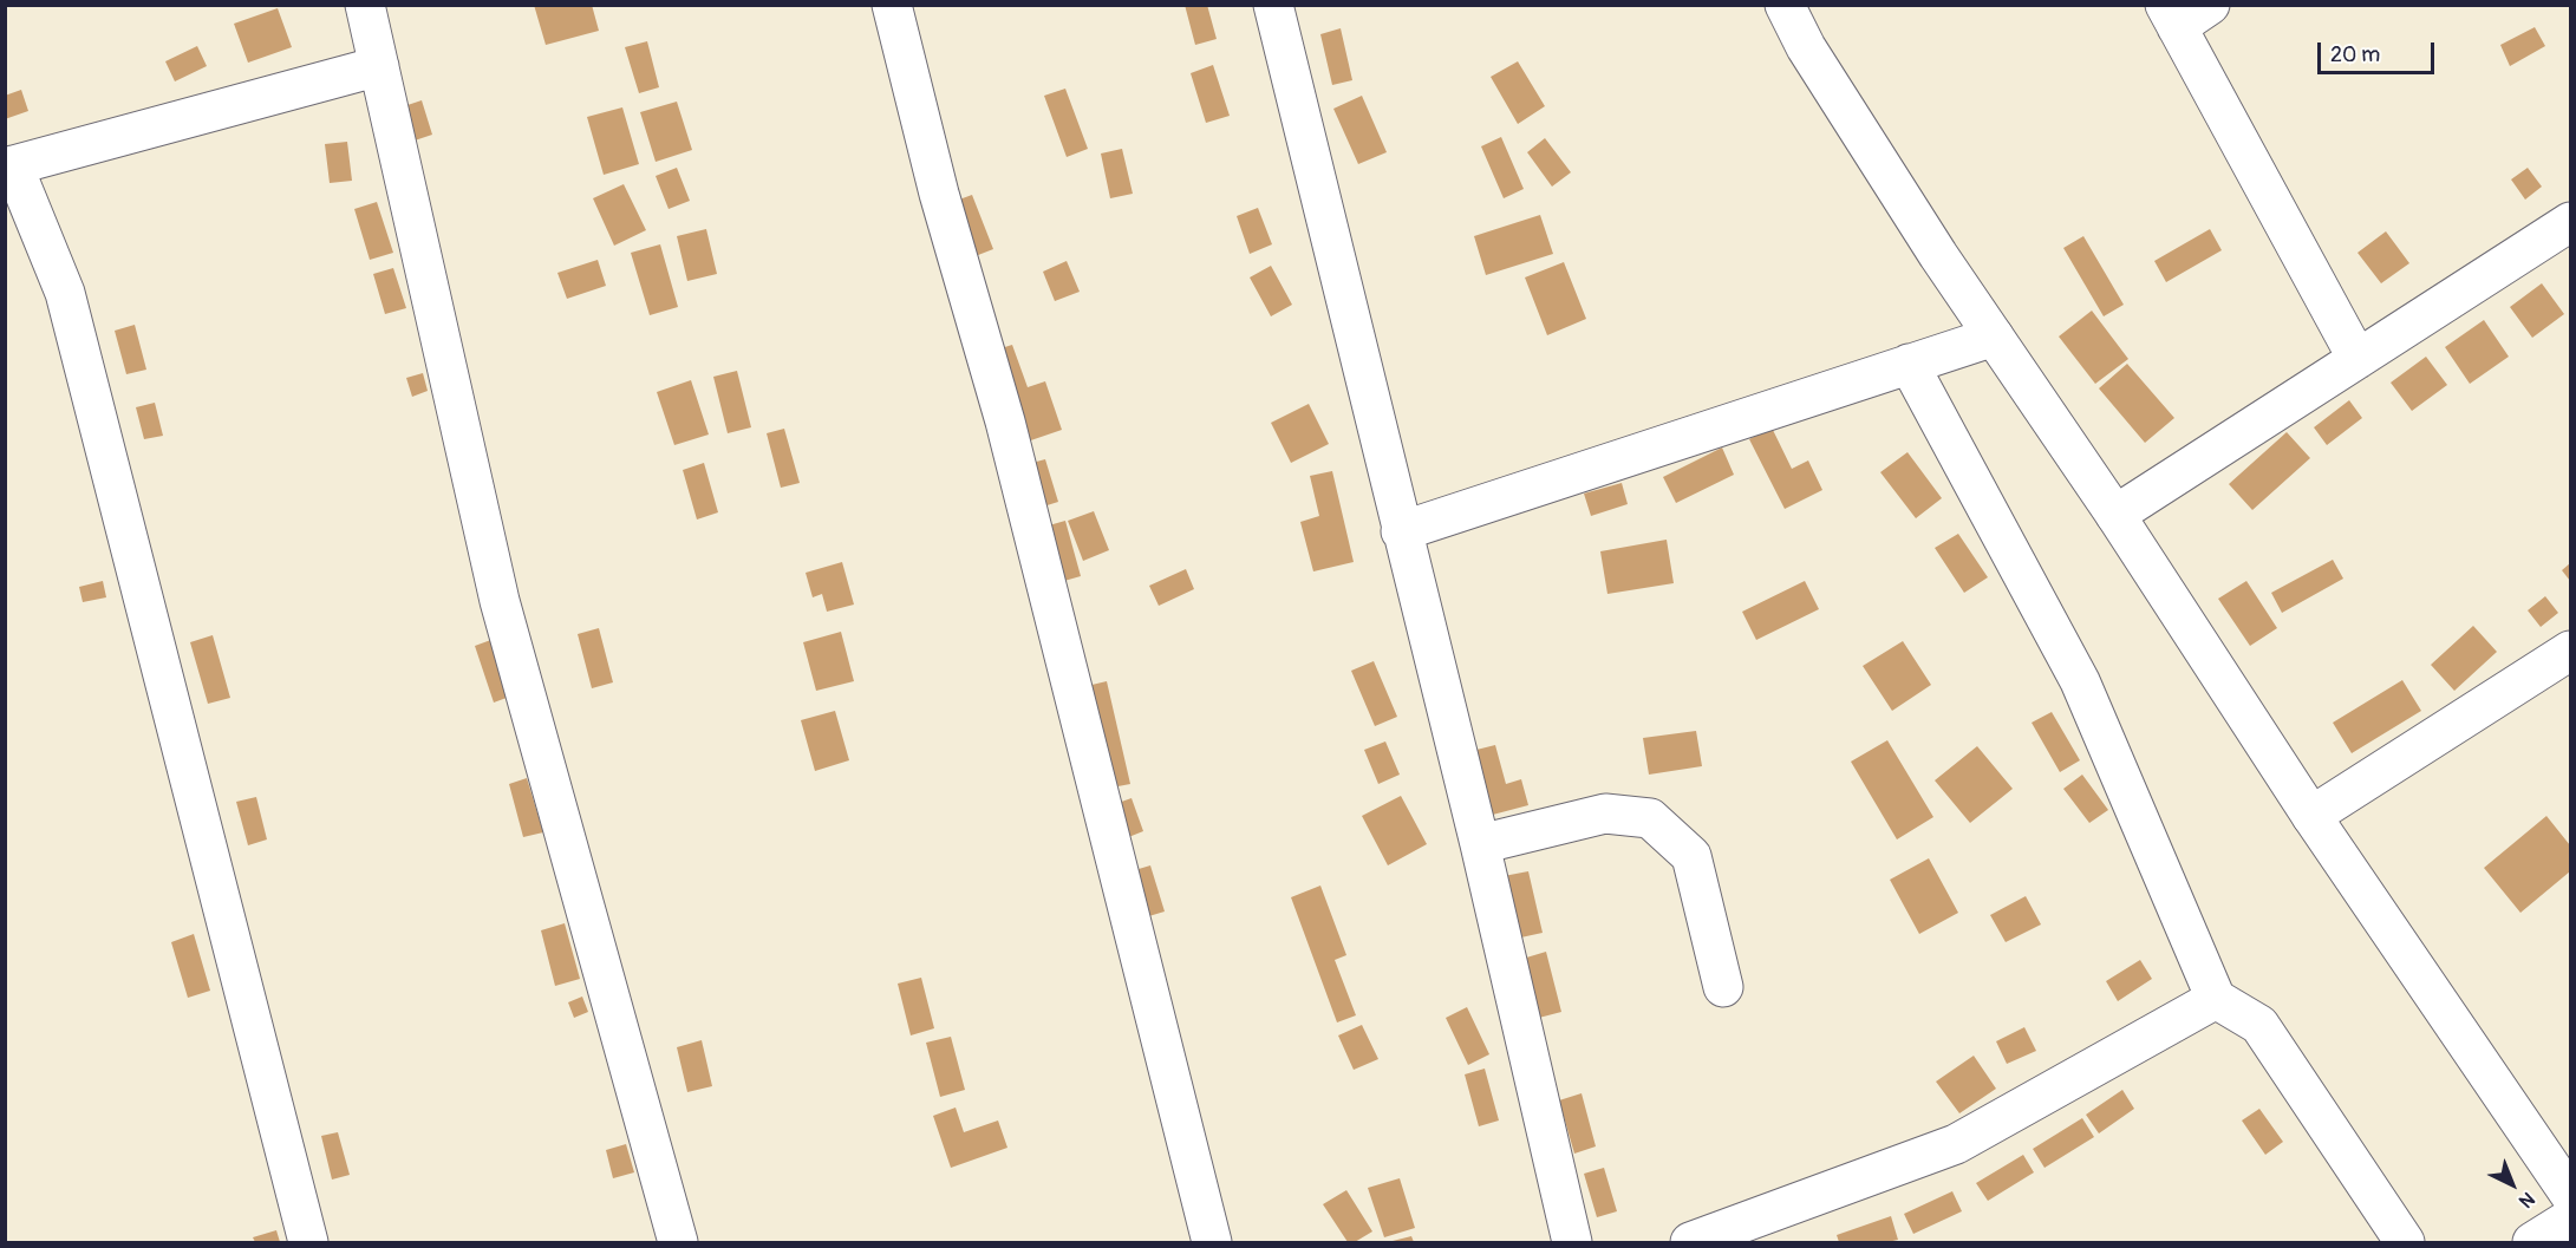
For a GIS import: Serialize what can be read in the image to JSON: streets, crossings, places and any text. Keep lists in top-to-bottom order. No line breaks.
{"scale_bar":"20 m","north":"bottom right"}
